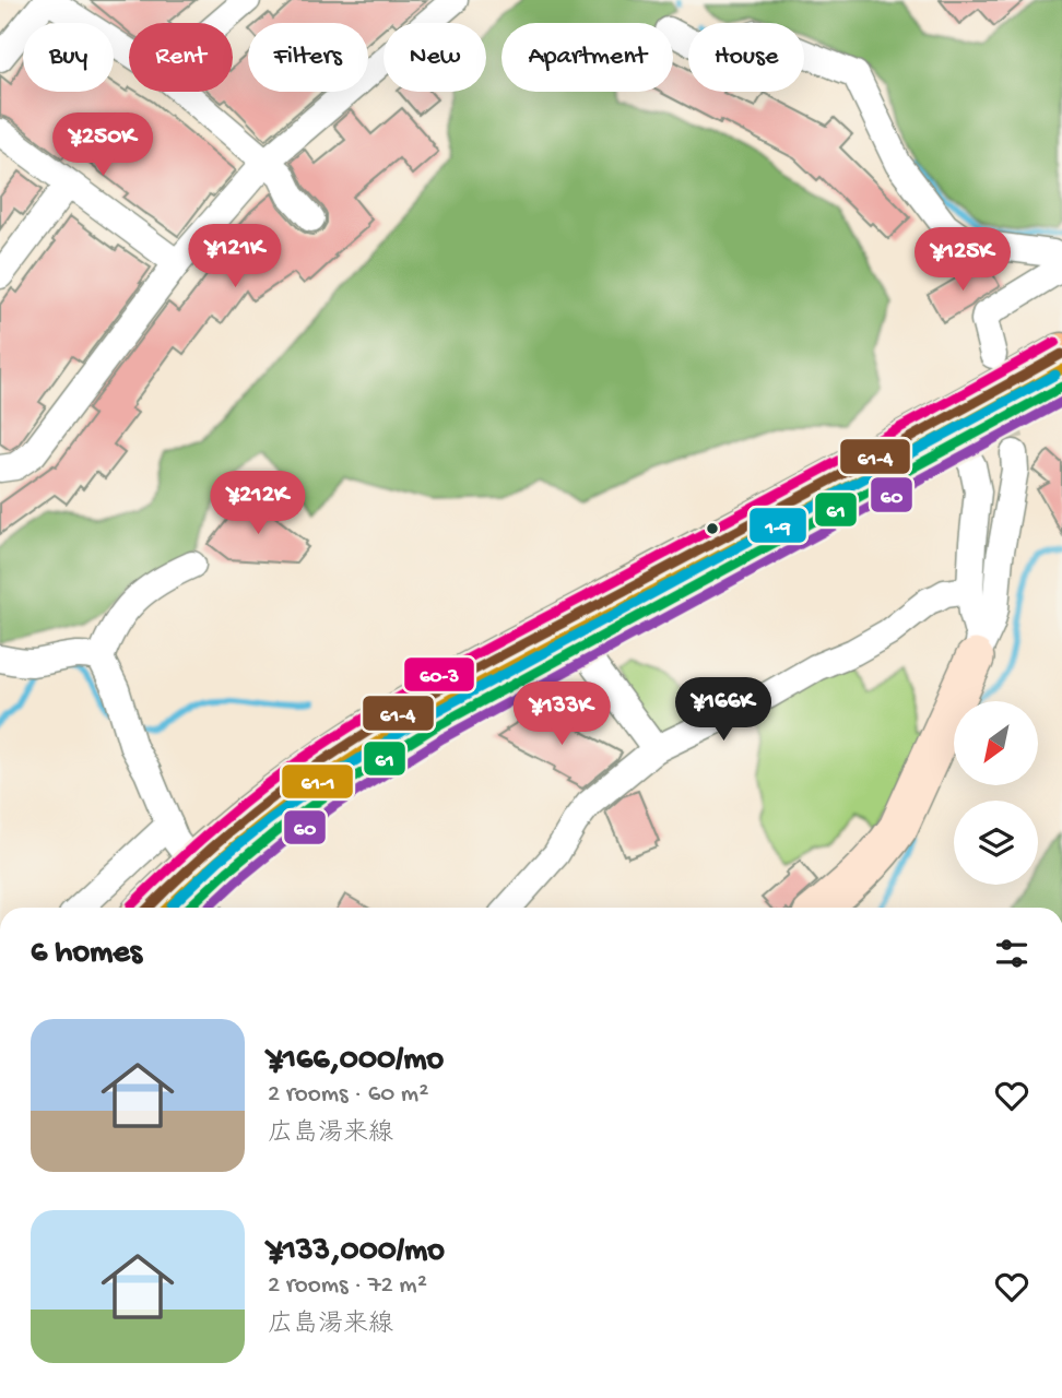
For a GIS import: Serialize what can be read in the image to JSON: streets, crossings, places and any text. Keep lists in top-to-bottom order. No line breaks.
{"lines":["transit line 60-3","transit line 61-4","transit line 61-1","transit line 1-9","transit line 61","transit line 60"],"north":"bottom left","page":{"chip":["Buy","Rent","Filters","New","Apartment","House"],"price":["¥250K","¥121K","¥125K","¥212K","¥166K","¥133K"],"heading":"6 homes","list":[{"name":"¥166,000/mo","note":"2 rooms · 60 m² · 広島湯来線"},{"name":"¥133,000/mo","note":"2 rooms · 72 m² · 広島湯来線"}]}}
